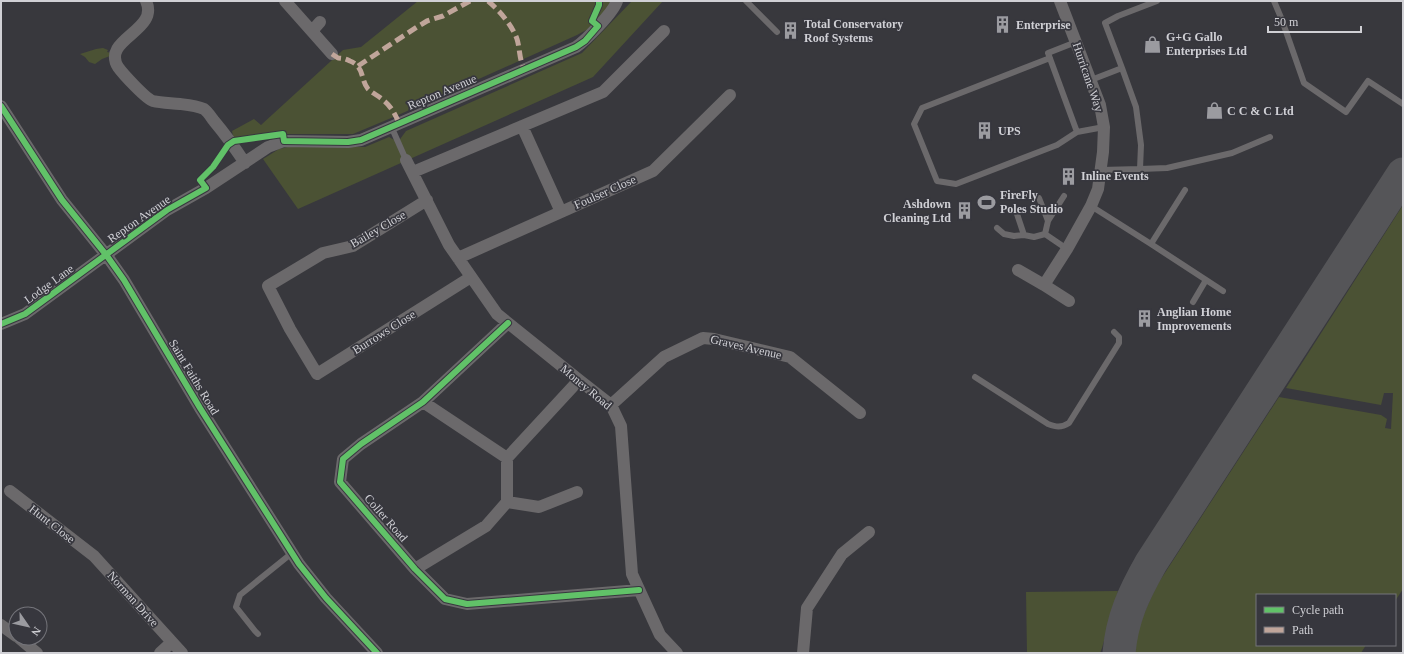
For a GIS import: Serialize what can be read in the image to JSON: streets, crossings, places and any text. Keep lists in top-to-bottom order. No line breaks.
{"streets":{"street":["Hurricane Way","Repton Avenue","Foulser Close","Bailey Close","Lodge Lane","Burrows Close","Graves Avenue","Saint Faiths Road","Money Road","Coller Road","Hunt Close","Norman Drive"]},"crossings":[["Repton Avenue","Lodge Lane"],["Repton Avenue","Saint Faiths Road"],["Foulser Close","Money Road"],["Bailey Close","Burrows Close"],["Bailey Close","Money Road"],["Lodge Lane","Saint Faiths Road"],["Burrows Close","Money Road"],["Graves Avenue","Money Road"],["Money Road","Coller Road"],["Hunt Close","Norman Drive"]],"places":{"building":["Enterprise","Total Conservatory Roof Systems","UPS","Inline Events","Ashdown Cleaning Ltd","Anglian Home Improvements"],"shop":["G+G Gallo Enterprises Ltd","C C & C Ltd"],"sports":["FireFly Poles Studio"]},"legend":["Cycle path","Path"],"scale_bar":"50 m","north":"bottom right"}
